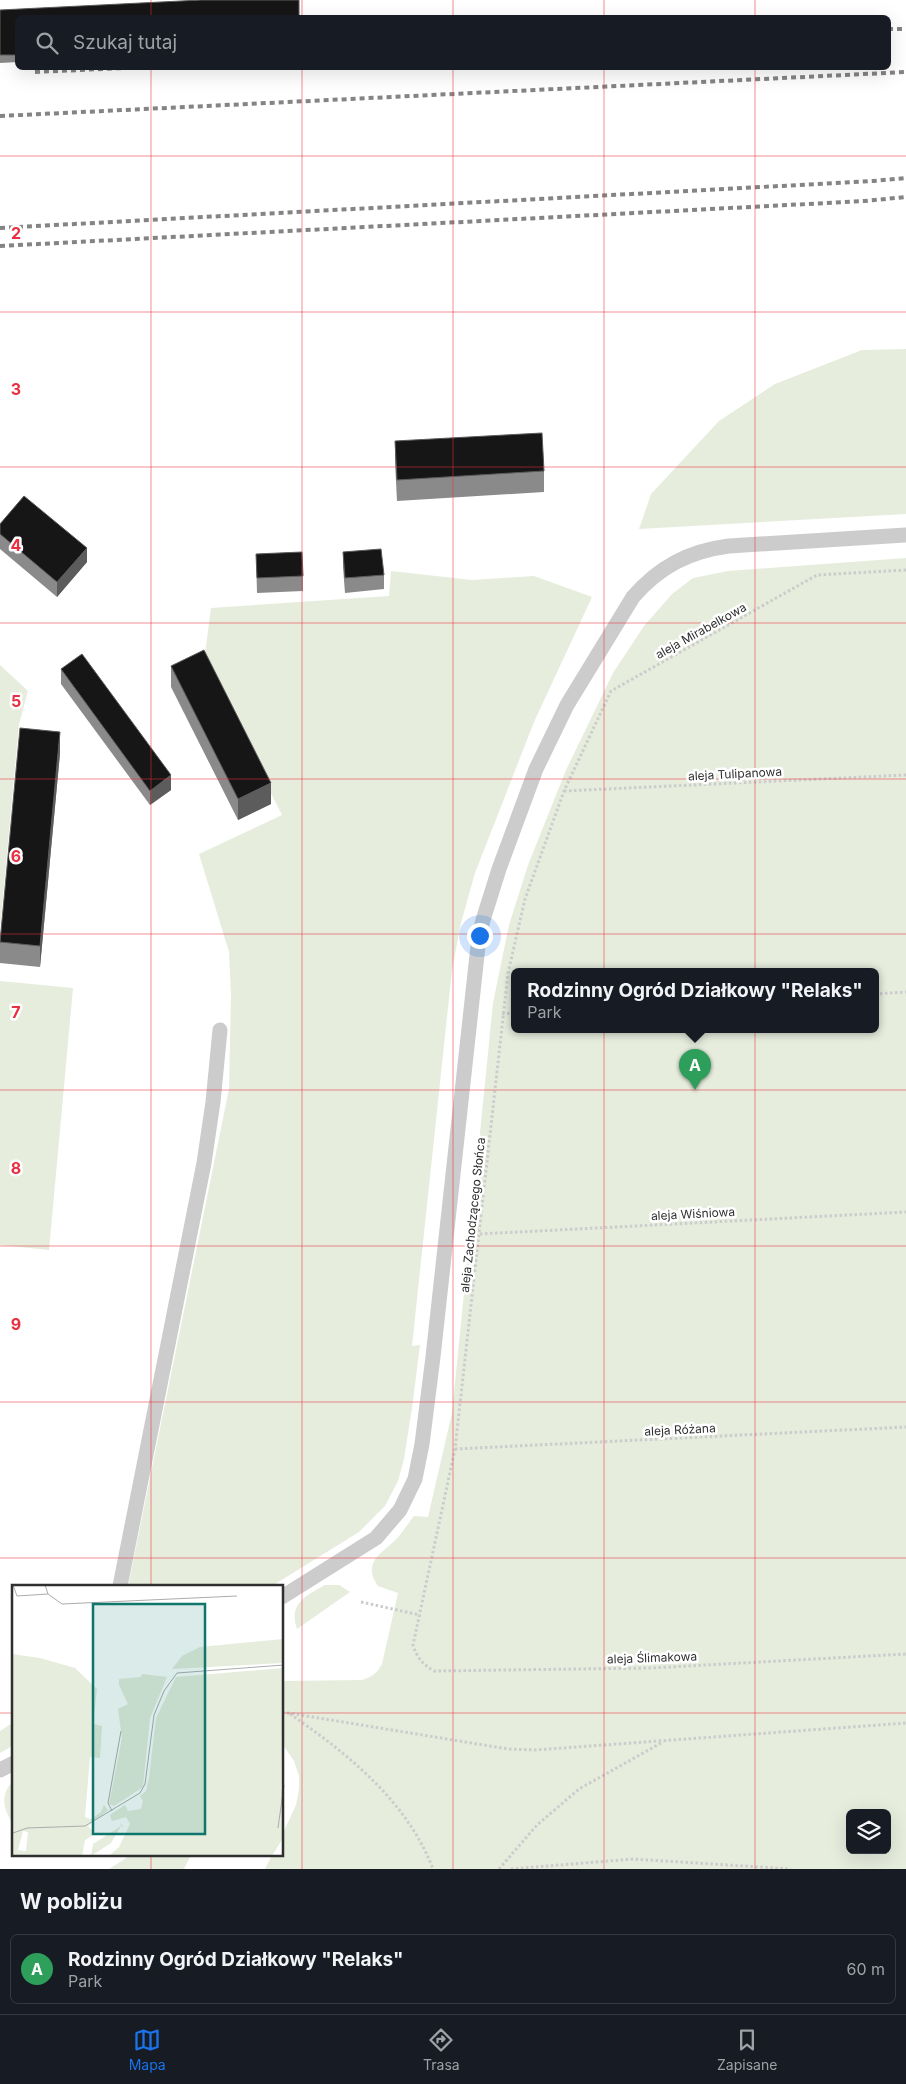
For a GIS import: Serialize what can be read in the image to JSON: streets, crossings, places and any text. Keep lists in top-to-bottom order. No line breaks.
{"streets":{"path":["aleja Mirabelkowa","aleja Tulipanowa","aleja Wiśniowa","aleja Zachodzącego Słońca","aleja Różana","aleja Ślimakowa"]},"crossings":[["aleja Mirabelkowa","aleja Tulipanowa"],["aleja Mirabelkowa","aleja Zachodzącego Słońca"],["aleja Tulipanowa","aleja Zachodzącego Słońca"],["aleja Wiśniowa","aleja Zachodzącego Słońca"],["aleja Zachodzącego Słońca","aleja Różana"],["aleja Zachodzącego Słońca","aleja Ślimakowa"]],"page":{"search":"Szukaj tutaj","popup":["Rodzinny Ogród Działkowy \"Relaks\"","Park"],"pins":"A","heading":"W pobliżu","list":[{"mark":"A","name":"Rodzinny Ogród Działkowy \"Relaks\"","note":"Park","value":"60 m"}],"nav":["Mapa","Trasa","Zapisane"]},"grid":{"rows":["2","3","4","5","6","7","8","9"]}}
